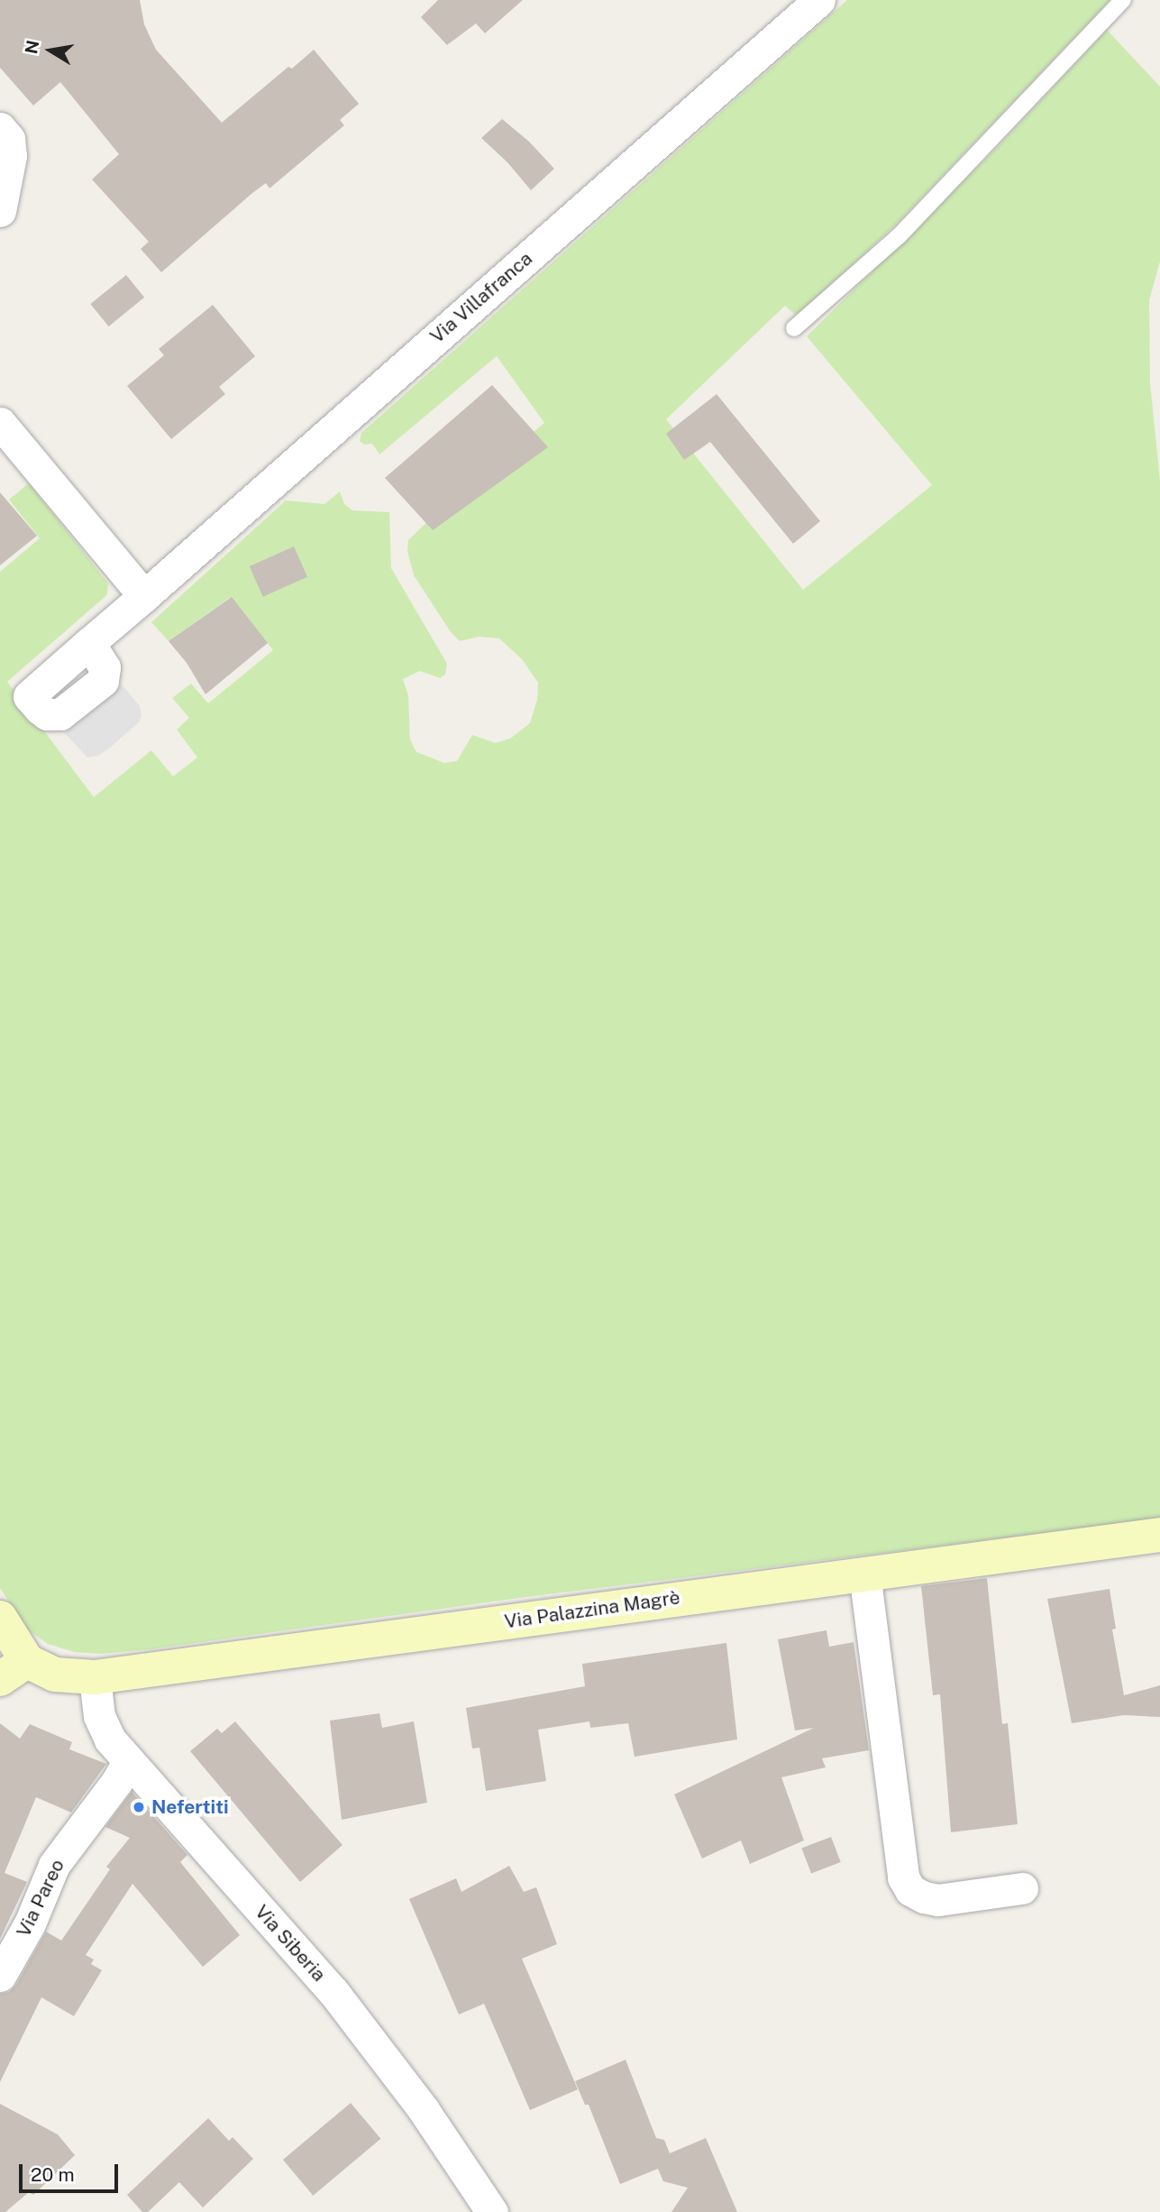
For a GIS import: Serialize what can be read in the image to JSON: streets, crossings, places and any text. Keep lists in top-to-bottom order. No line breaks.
{"streets":{"street":["Via Villafranca","Via Palazzina Magrè","Via Pareo","Via Siberia"]},"crossings":[["Via Palazzina Magrè","Via Siberia"],["Via Pareo","Via Siberia"]],"places":["Nefertiti"],"scale_bar":"20 m","north":"left"}
